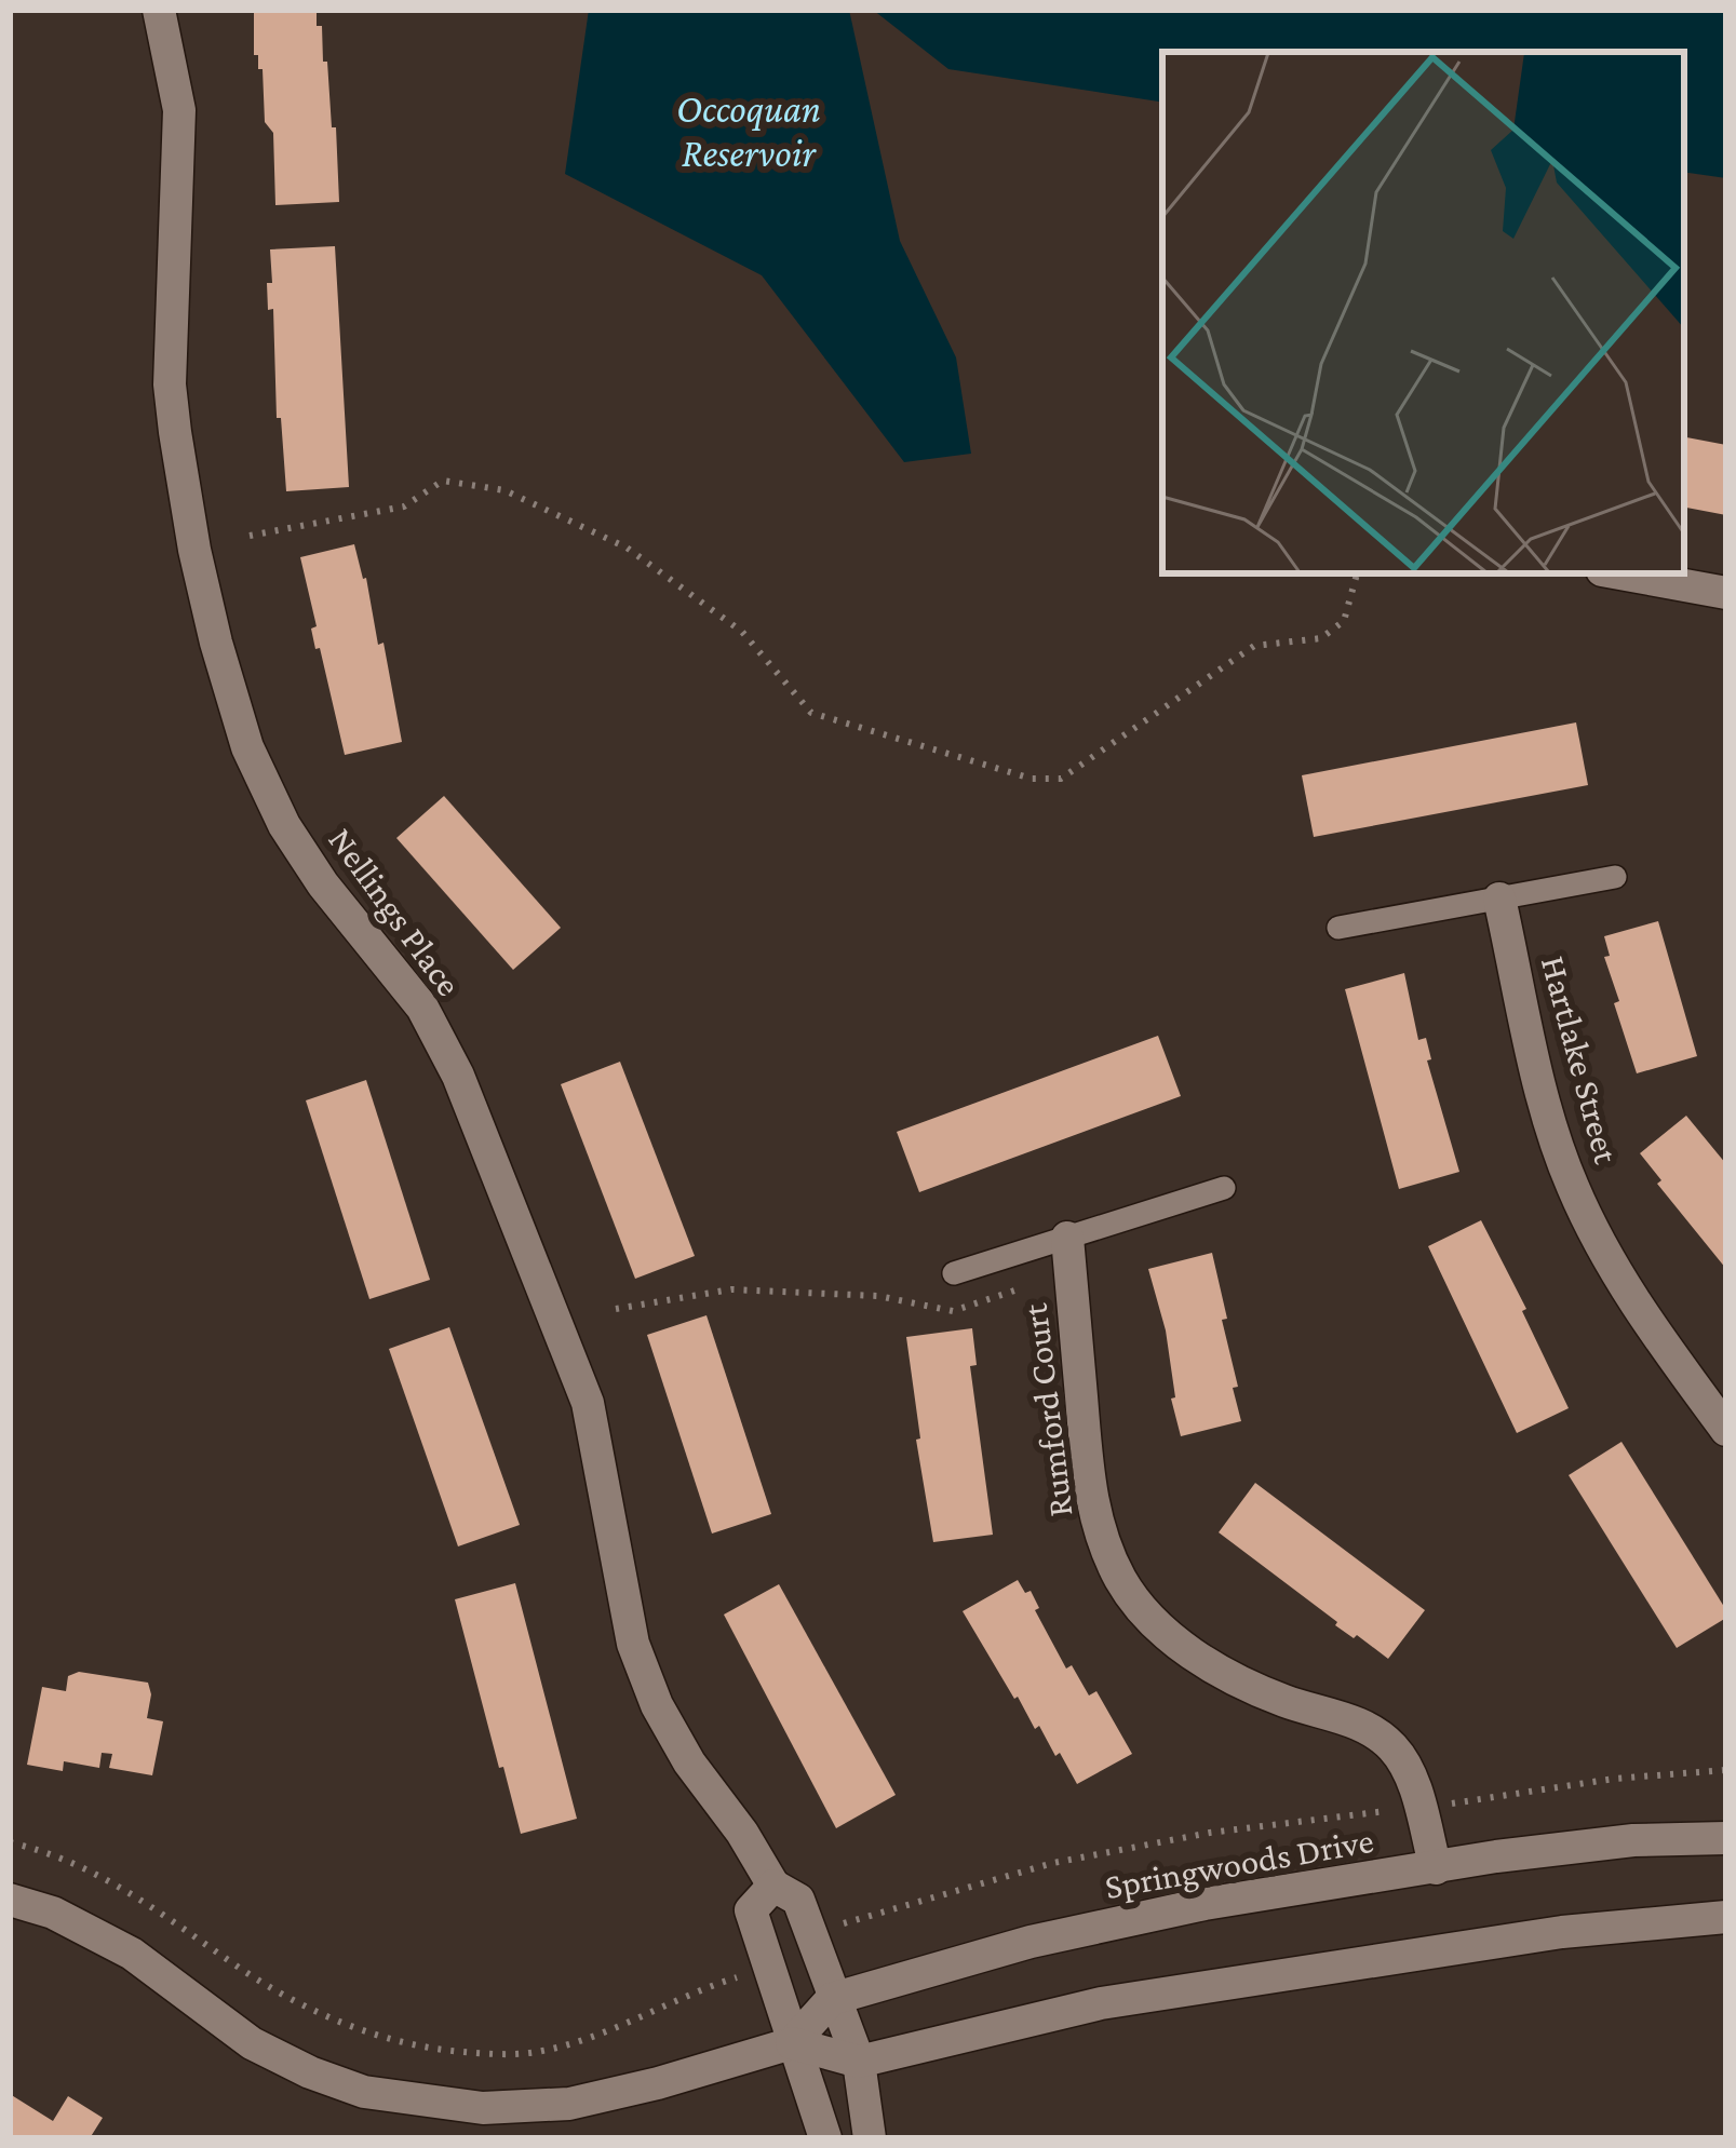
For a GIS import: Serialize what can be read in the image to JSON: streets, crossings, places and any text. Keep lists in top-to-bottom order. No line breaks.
{"streets":{"street":["Nellings Place","Hartlake Street","Rumford Court","Springwoods Drive"]},"crossings":[["Nellings Place","Springwoods Drive"],["Rumford Court","Springwoods Drive"]],"water":["Occoquan Reservoir"]}
